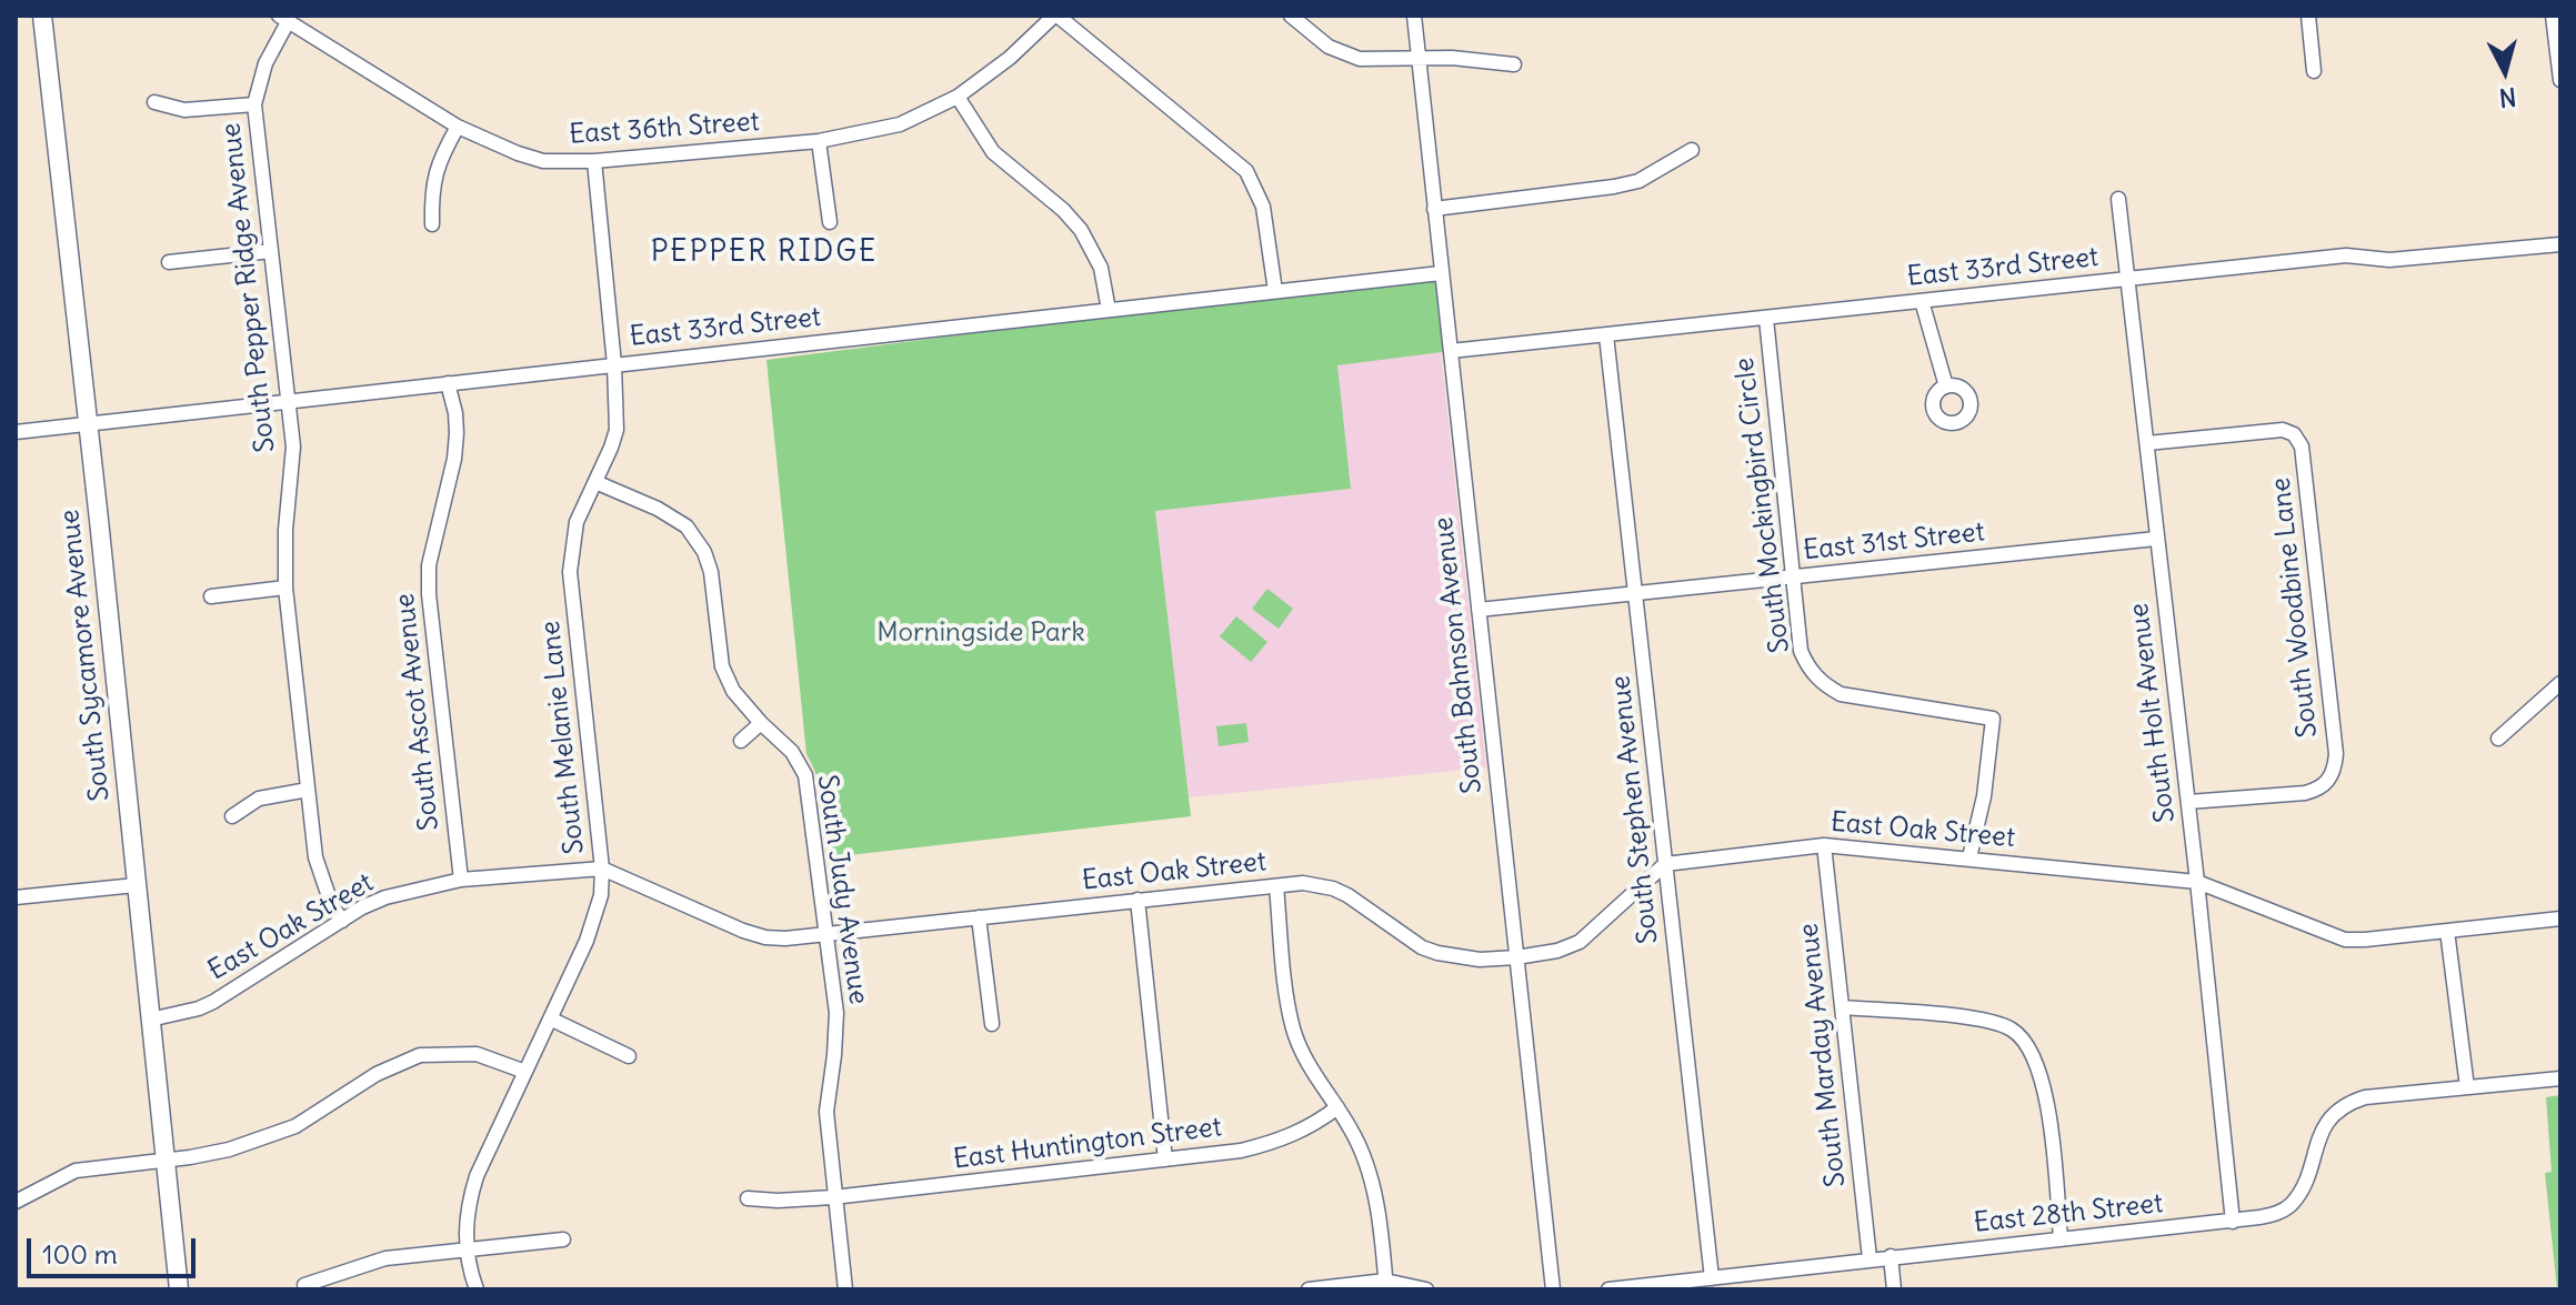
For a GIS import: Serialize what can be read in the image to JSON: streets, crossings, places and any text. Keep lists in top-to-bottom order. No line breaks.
{"streets":{"main road":["South Sycamore Avenue"],"street":["East 36th Street","East 33rd Street","South Pepper Ridge Avenue","South Mockingbird Circle","East 31st Street","South Woodbine Lane","South Bahnson Avenue","South Ascot Avenue","South Holt Avenue","South Melanie Lane","South Stephen Avenue","East Oak Street","South Judy Avenue","South Marday Avenue","East Huntington Street","East 28th Street"]},"crossings":[["East 36th Street","South Pepper Ridge Avenue"],["East 36th Street","South Melanie Lane"],["East 33rd Street","South Pepper Ridge Avenue"],["East 33rd Street","South Mockingbird Circle"],["East 33rd Street","South Sycamore Avenue"],["East 33rd Street","South Bahnson Avenue"],["East 33rd Street","South Ascot Avenue"],["East 33rd Street","South Holt Avenue"],["East 33rd Street","South Melanie Lane"],["East 33rd Street","South Stephen Avenue"],["South Pepper Ridge Avenue","East Oak Street"],["South Mockingbird Circle","East 31st Street"],["South Mockingbird Circle","East Oak Street"],["East 31st Street","South Bahnson Avenue"],["East 31st Street","South Holt Avenue"],["East 31st Street","South Stephen Avenue"],["South Woodbine Lane","South Holt Avenue"],["South Sycamore Avenue","East Oak Street"],["South Bahnson Avenue","East Oak Street"],["South Ascot Avenue","East Oak Street"],["South Holt Avenue","East Oak Street"],["South Holt Avenue","East 28th Street"],["South Melanie Lane","East Oak Street"],["South Melanie Lane","South Judy Avenue"],["South Stephen Avenue","East Oak Street"],["South Stephen Avenue","East 28th Street"],["East Oak Street","South Judy Avenue"],["East Oak Street","South Marday Avenue"],["South Judy Avenue","East Huntington Street"],["South Marday Avenue","East 28th Street"]],"districts":["PEPPER RIDGE"],"parks":["Morningside Park"],"scale_bar":"100 m","north":"bottom"}
